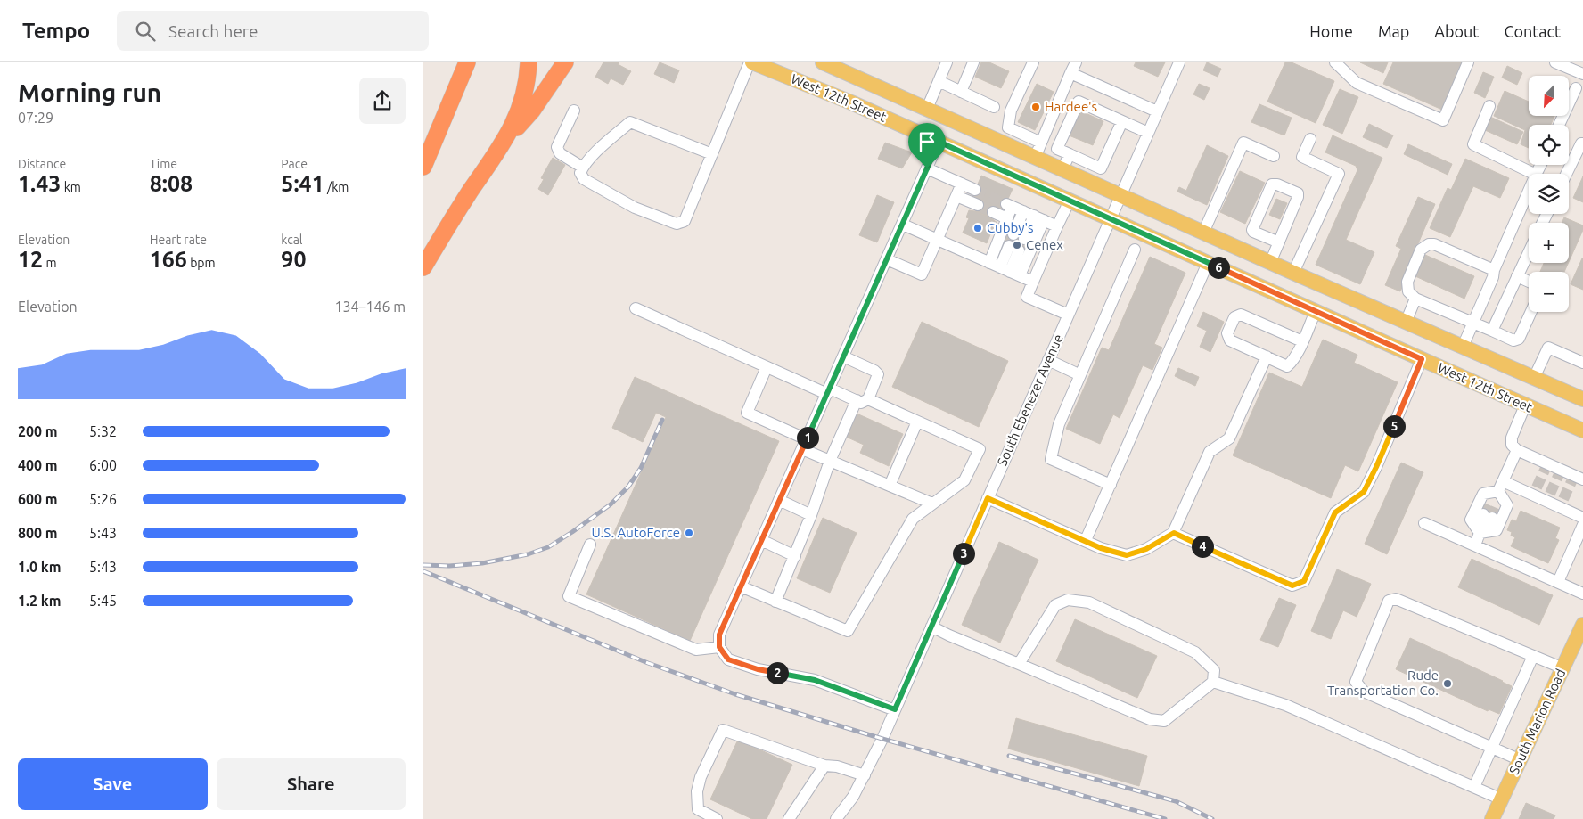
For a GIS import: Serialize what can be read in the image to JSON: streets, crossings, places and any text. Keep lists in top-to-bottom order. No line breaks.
{"streets":{"main road":["West 12th Street","South Marion Road"],"street":["South Ebenezer Avenue"]},"crossings":[["West 12th Street","South Ebenezer Avenue"]],"places":["Hardee's","Cubby's","Cenex","U.S. AutoForce","Rude Transportation Co."],"north":"bottom left","page":{"header":"Tempo","search":"Search here","nav":["Home","Map","About","Contact"],"heading":["Morning run","07:29"],"map_buttons":["+","−"],"stats":[["Distance","1.43 km"],["Time","8:08"],["Pace","5:41 /km"],["Elevation","12 m"],["Heart rate","166 bpm"],["kcal","90"]],"pins":["6","5","1","4","3","2"],"chart":["Elevation","134–146 m"],"list":[{"name":"200 m","note":"5:32"},{"name":"400 m","note":"6:00"},{"name":"600 m","note":"5:26"},{"name":"800 m","note":"5:43"},{"name":"1.0 km","note":"5:43"},{"name":"1.2 km","note":"5:45"}],"buttons":["Save","Share"]}}
